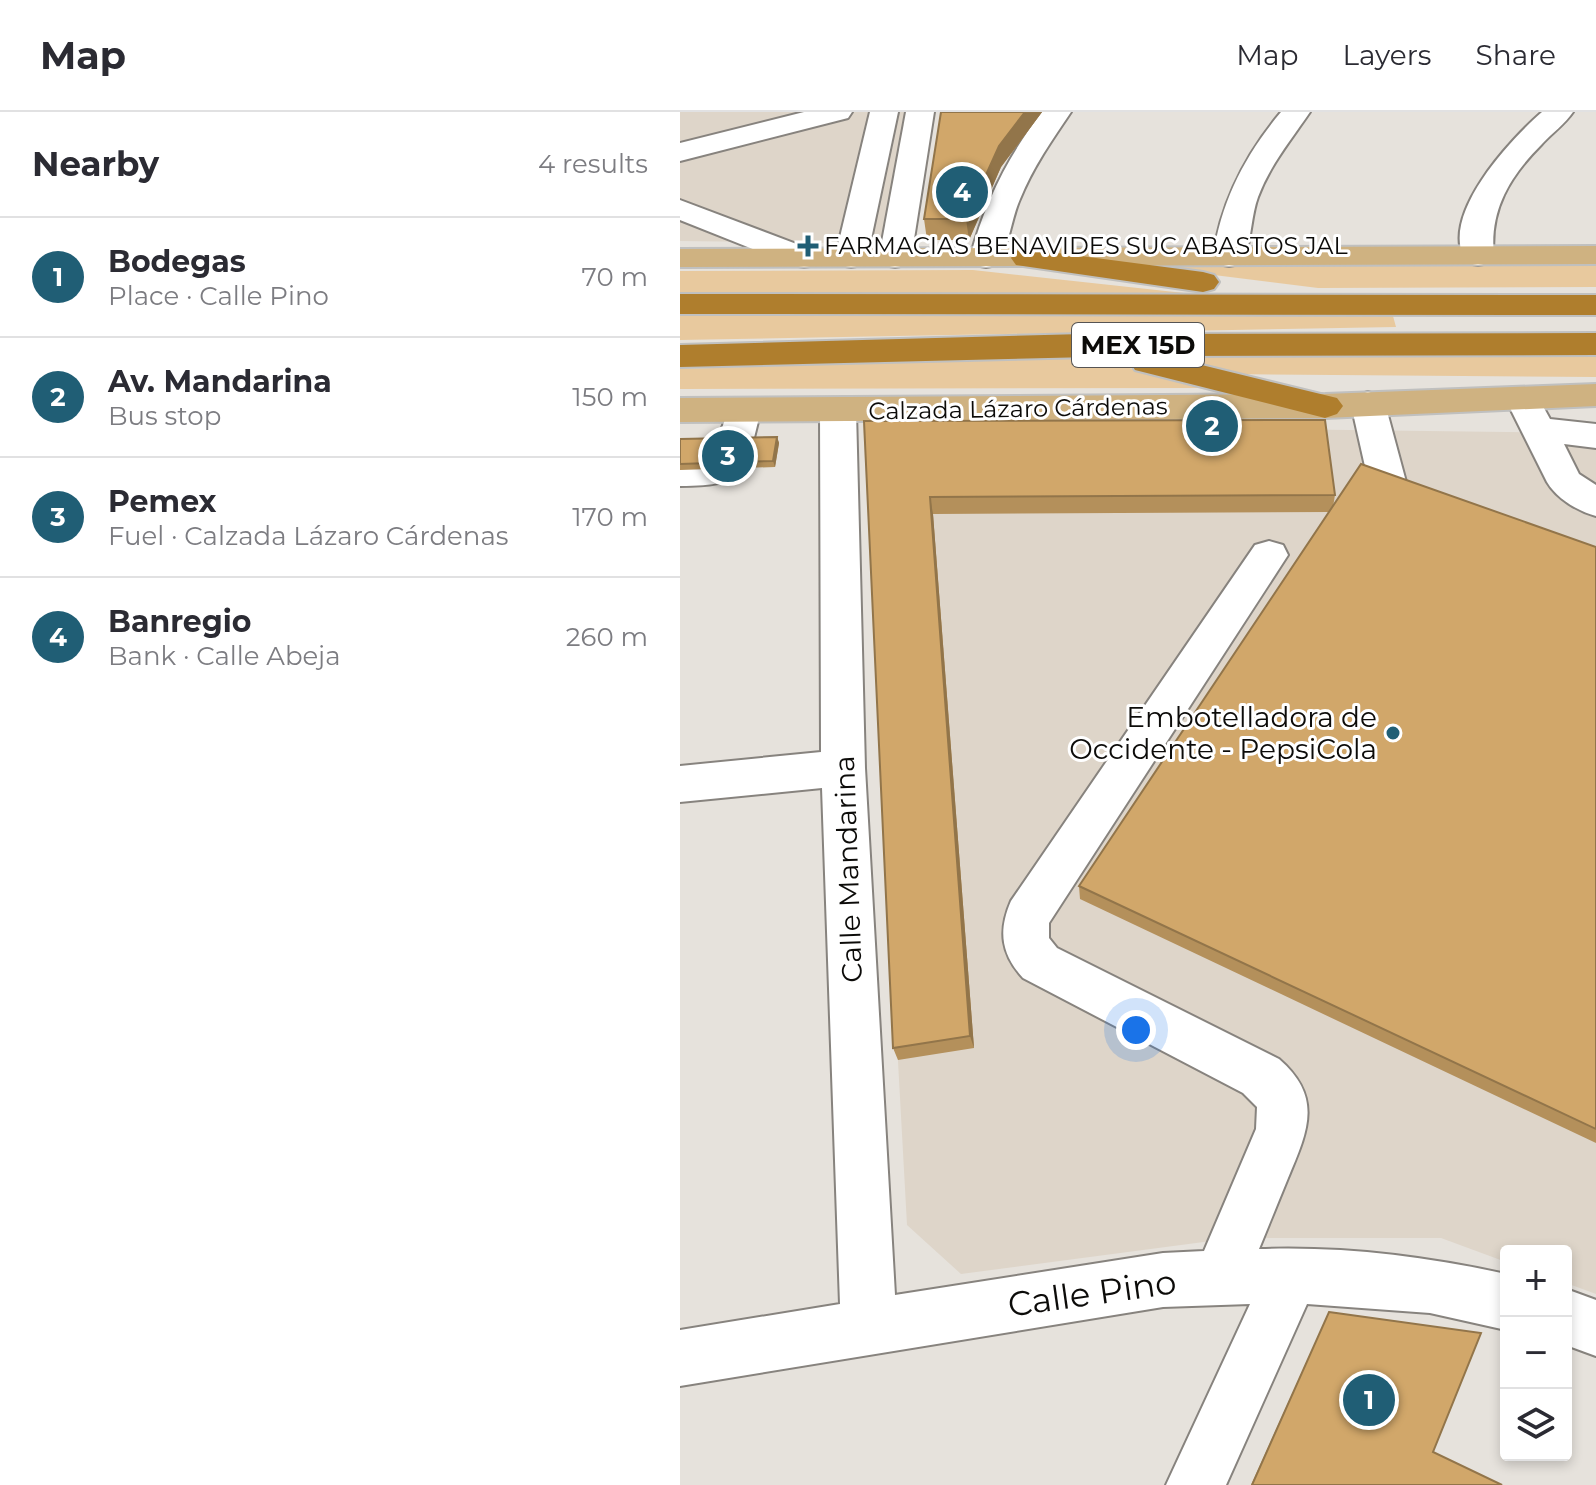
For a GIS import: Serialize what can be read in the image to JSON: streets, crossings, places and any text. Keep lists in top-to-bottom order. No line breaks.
{"streets":{"highway":["MEX 15D"],"main road":["Calzada Lázaro Cárdenas"],"street":["Calle Mandarina","Calle Pino"]},"crossings":[["Calzada Lázaro Cárdenas","Calle Mandarina"],["Calle Mandarina","Calle Pino"]],"places":{"health":["FARMACIAS BENAVIDES SUC ABASTOS JAL"],"other":["Embotelladora de Occidente - PepsiCola"]},"page":{"header":"Map","nav":["Map","Layers","Share"],"heading":["Nearby","4 results"],"pins":["4","2","3","1"],"list":[{"mark":"1","name":"Bodegas","note":"Place · Calle Pino","value":"70 m"},{"mark":"2","name":"Av. Mandarina","note":"Bus stop","value":"150 m"},{"mark":"3","name":"Pemex","note":"Fuel · Calzada Lázaro Cárdenas","value":"170 m"},{"mark":"4","name":"Banregio","note":"Bank · Calle Abeja","value":"260 m"}],"map_buttons":["+","−"]}}
